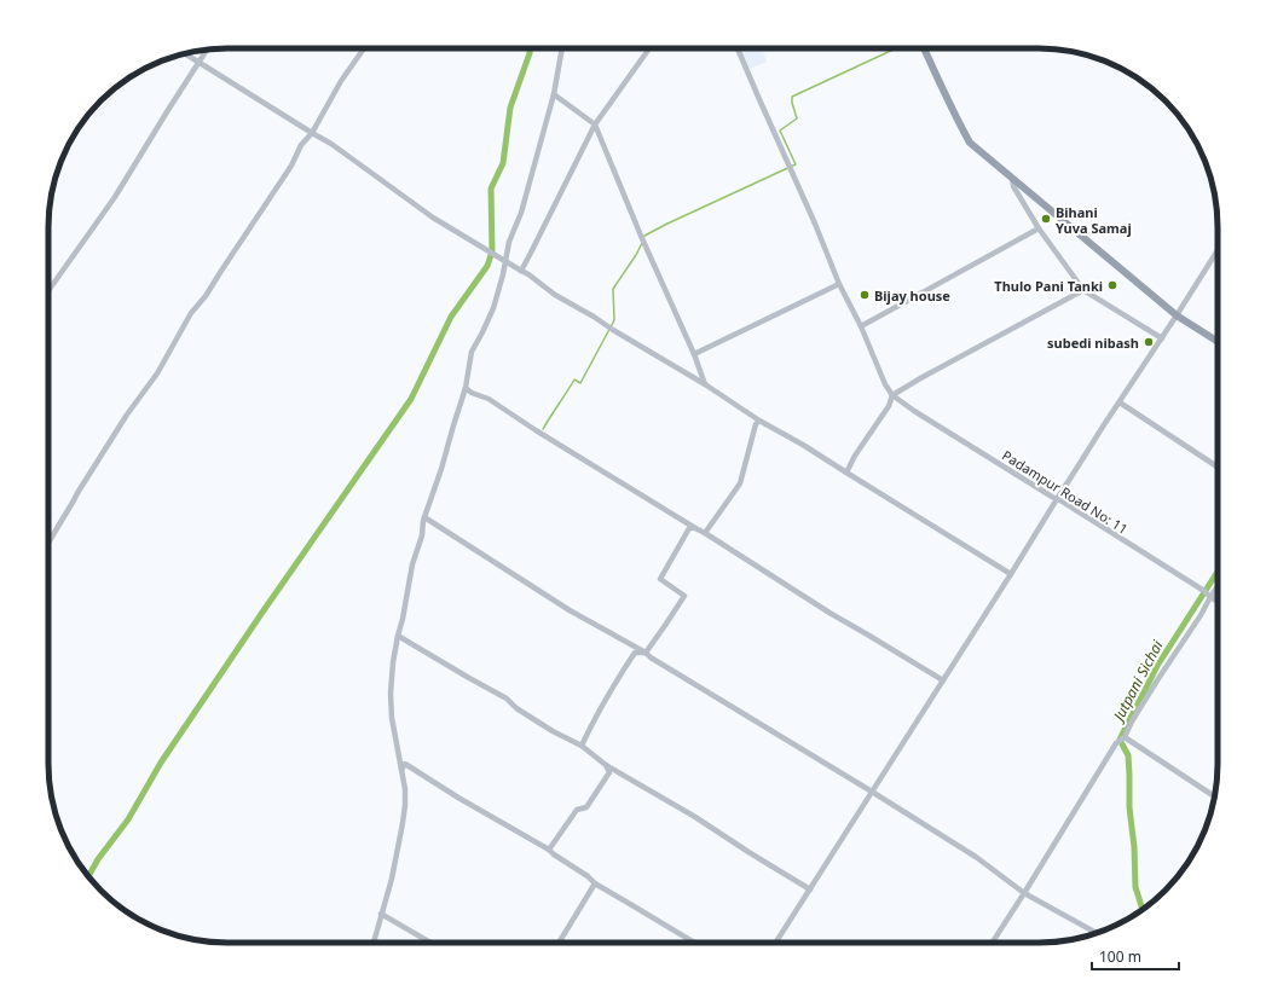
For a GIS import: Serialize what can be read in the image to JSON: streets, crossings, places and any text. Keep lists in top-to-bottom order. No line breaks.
{"streets":{"street":["Padampur Road No: 11"]},"water":["Jutpani Sichai"],"places":["Bihani Yuva Samaj","Thulo Pani Tanki","Bijay house","subedi nibash"],"scale_bar":"100 m"}
